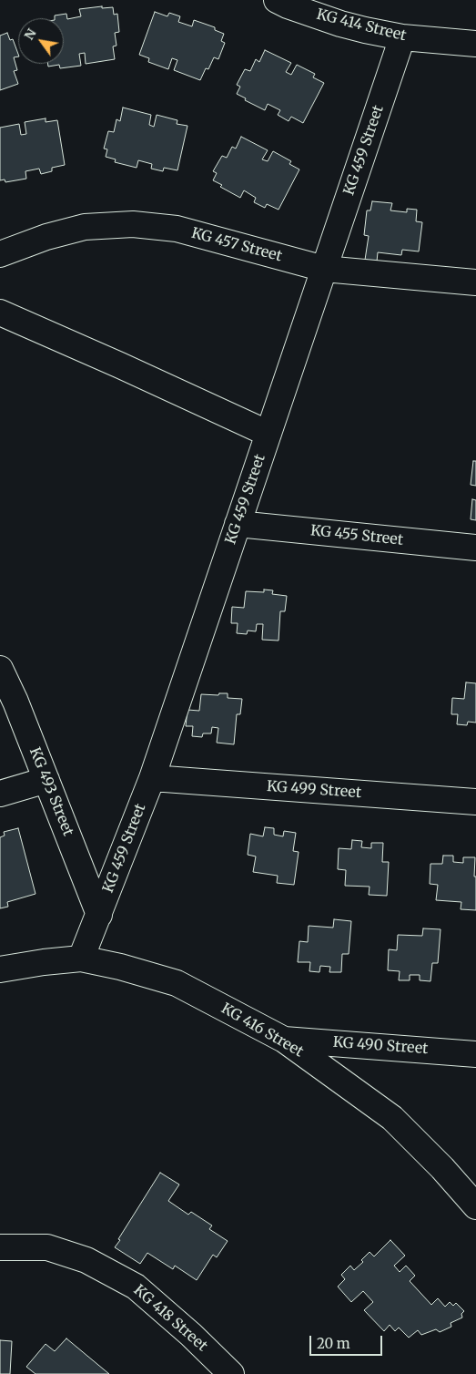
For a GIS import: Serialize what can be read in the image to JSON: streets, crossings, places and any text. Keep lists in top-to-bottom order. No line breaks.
{"streets":{"street":["KG 414 Street","KG 459 Street","KG 457 Street","KG 455 Street","KG 499 Street","KG 493 Street","KG 416 Street","KG 490 Street","KG 418 Street"]},"crossings":[["KG 414 Street","KG 459 Street"],["KG 459 Street","KG 457 Street"],["KG 459 Street","KG 455 Street"],["KG 459 Street","KG 499 Street"],["KG 459 Street","KG 493 Street"],["KG 459 Street","KG 416 Street"],["KG 416 Street","KG 490 Street"]],"scale_bar":"20 m","north":"top left"}
